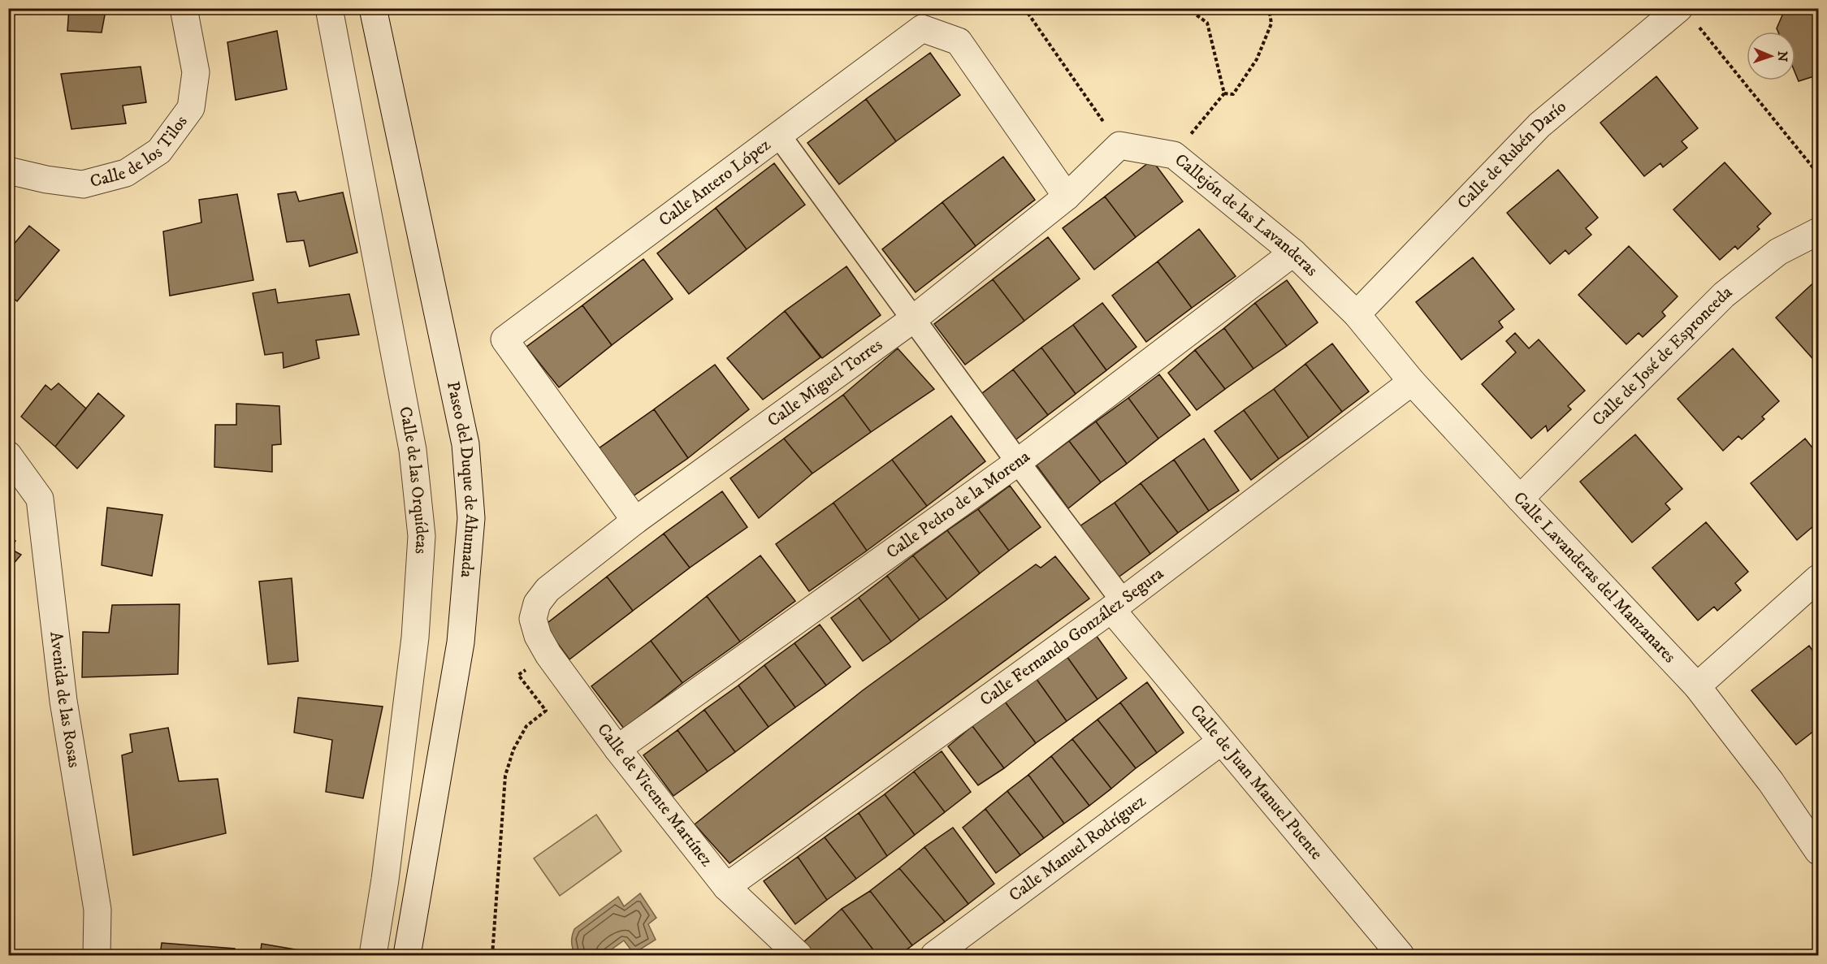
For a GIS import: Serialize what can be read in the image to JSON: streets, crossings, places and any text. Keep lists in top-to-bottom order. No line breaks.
{"streets":{"street":["Calle de los Tilos","Calle de Rubén Darío","Calle Antero López","Callejón de las Lavanderas","Calle de José de Espronceda","Calle Miguel Torres","Calle de las Orquídeas","Paseo del Duque de Ahumada","Calle Pedro de la Morena","Calle Lavanderas del Manzanares","Calle Fernando González Segura","Avenida de las Rosas","Calle de Juan Manuel Puente","Calle de Vicente Martínez","Calle Manuel Rodríguez"]},"crossings":[["Calle de Rubén Darío","Callejón de las Lavanderas"],["Calle de Rubén Darío","Calle Lavanderas del Manzanares"],["Calle Antero López","Calle Miguel Torres"],["Callejón de las Lavanderas","Calle Miguel Torres"],["Callejón de las Lavanderas","Calle Pedro de la Morena"],["Callejón de las Lavanderas","Calle Lavanderas del Manzanares"],["Calle de José de Espronceda","Calle Lavanderas del Manzanares"],["Calle Miguel Torres","Calle de Vicente Martínez"],["Calle Pedro de la Morena","Calle de Vicente Martínez"],["Calle Lavanderas del Manzanares","Calle Fernando González Segura"],["Calle Fernando González Segura","Calle de Juan Manuel Puente"],["Calle Fernando González Segura","Calle de Vicente Martínez"],["Calle de Juan Manuel Puente","Calle Manuel Rodríguez"]],"north":"right"}
